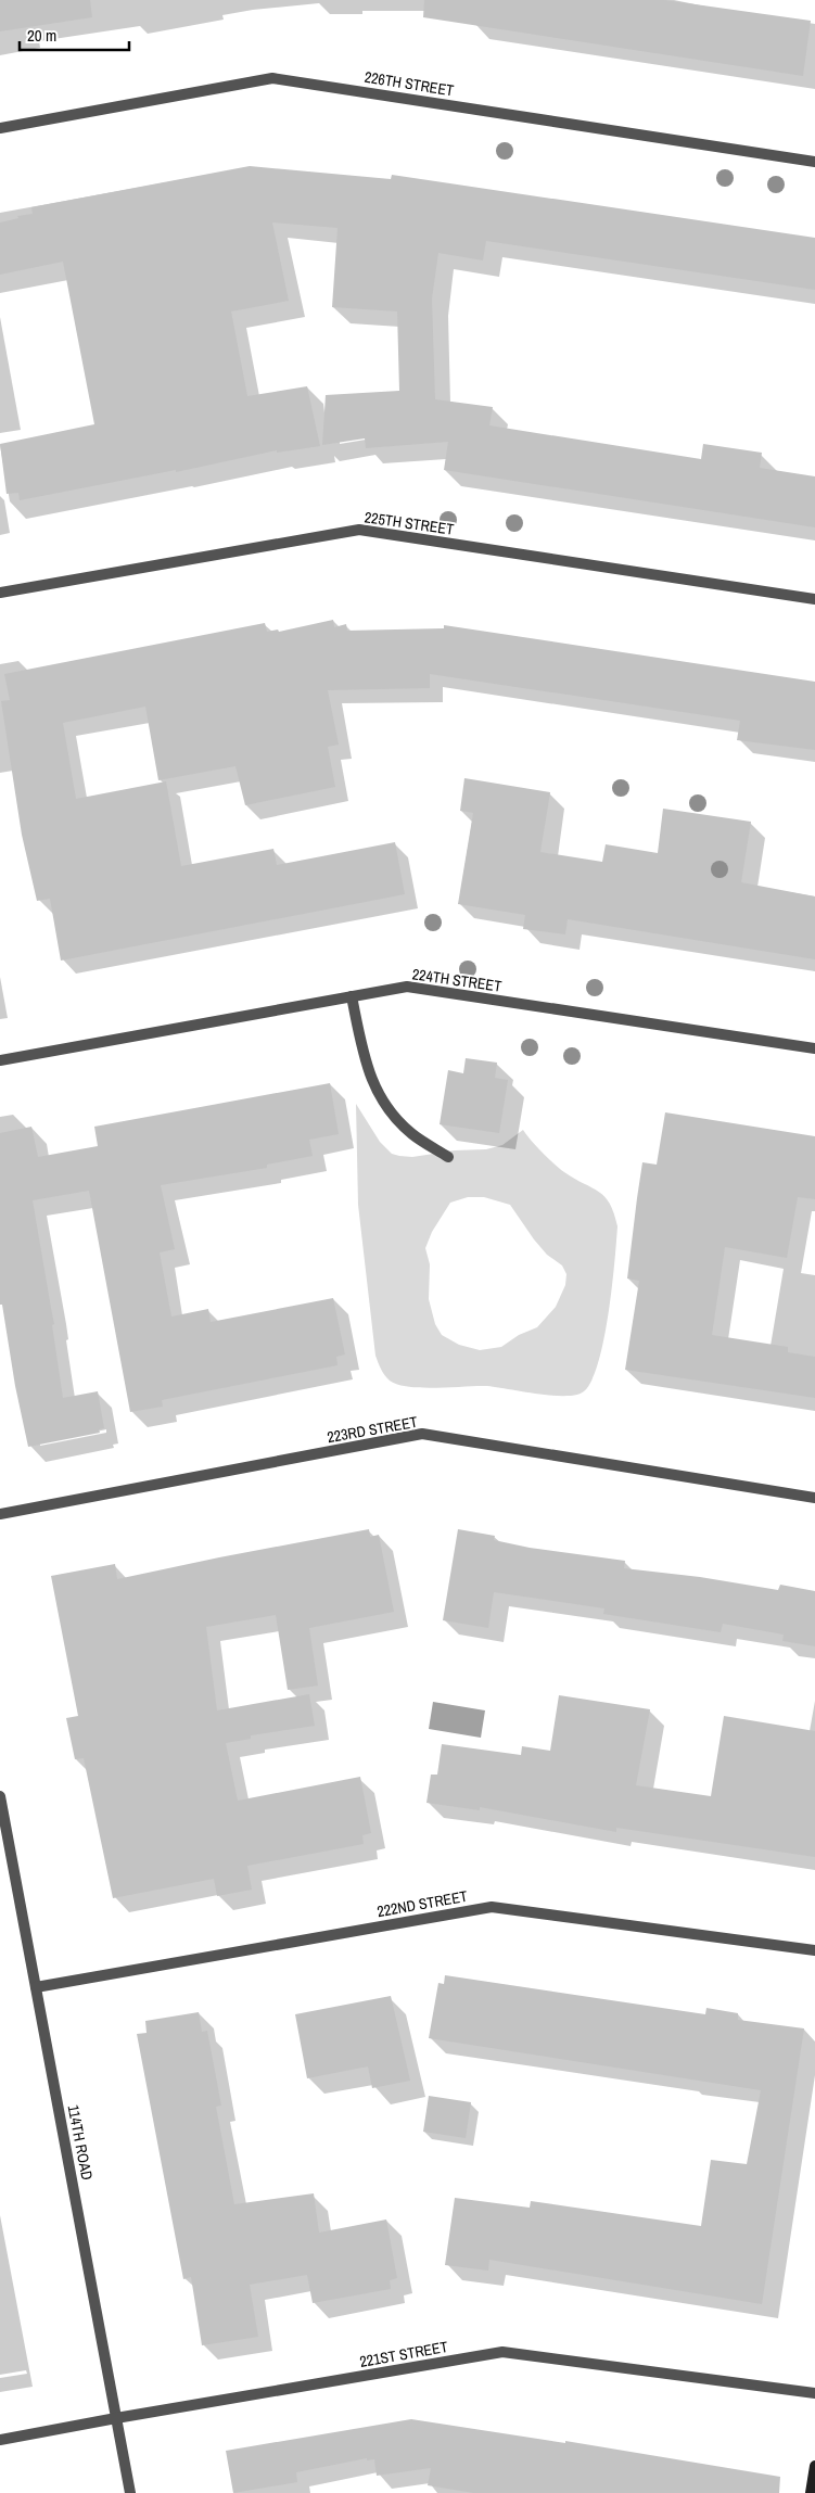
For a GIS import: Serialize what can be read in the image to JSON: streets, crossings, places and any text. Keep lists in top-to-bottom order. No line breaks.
{"streets":{"street":["226TH STREET","225TH STREET","224TH STREET","223RD STREET","222ND STREET","114TH ROAD","221ST STREET"]},"crossings":[["222ND STREET","114TH ROAD"],["114TH ROAD","221ST STREET"]],"scale_bar":"20 m"}
